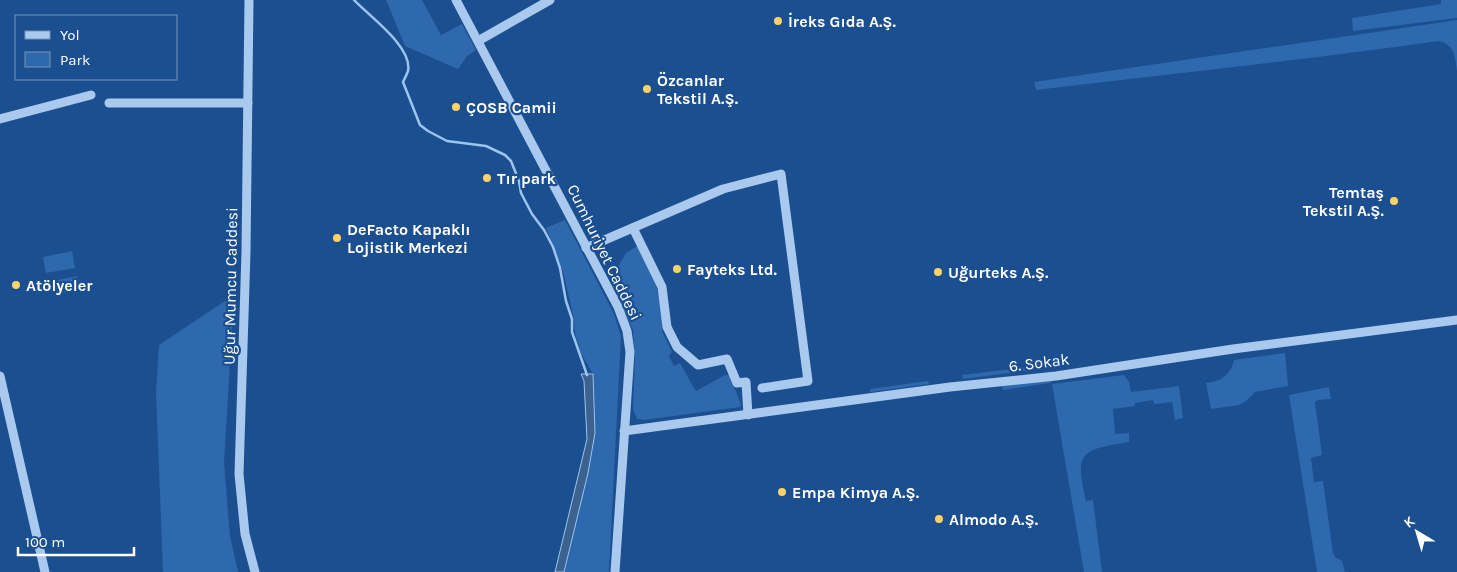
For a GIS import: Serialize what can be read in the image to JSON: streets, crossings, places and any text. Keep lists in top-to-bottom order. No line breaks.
{"streets":{"street":["Cumhuriyet Caddesi","Uğur Mumcu Caddesi","6. Sokak"]},"crossings":[["Cumhuriyet Caddesi","6. Sokak"]],"places":["İreks Gıda A.Ş.","Özcanlar Tekstil A.Ş.","ÇOSB Camii","Tır park","Temtaş Tekstil A.Ş.","DeFacto Kapaklı Lojistik Merkezi","Fayteks Ltd.","Uğurteks A.Ş.","Atölyeler","Empa Kimya A.Ş.","Almodo A.Ş."],"legend":["Yol","Park"],"scale_bar":"100 m","north":"top left"}
